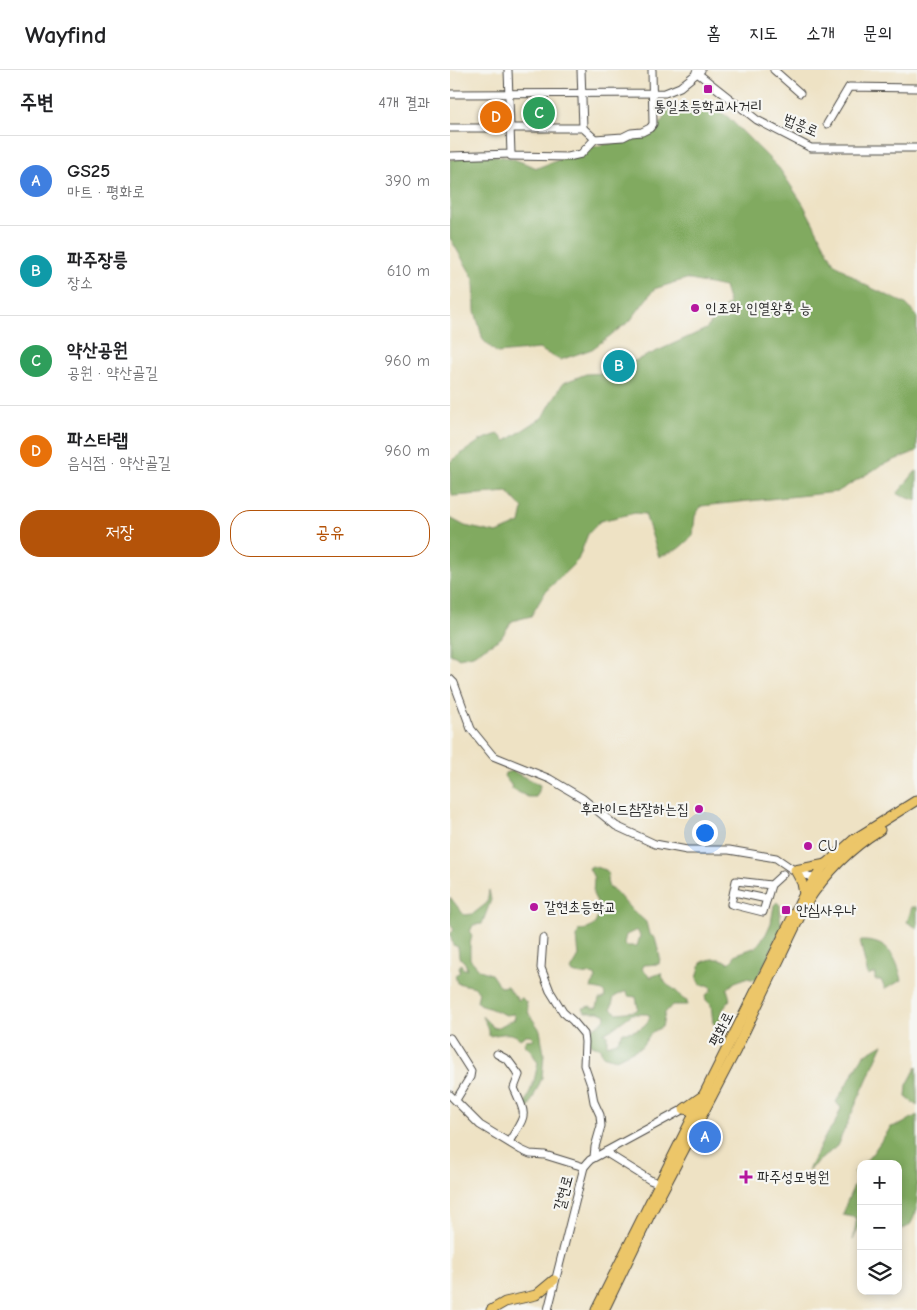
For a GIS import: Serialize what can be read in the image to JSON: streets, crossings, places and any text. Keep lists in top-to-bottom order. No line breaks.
{"streets":{"main road":["평화로"],"street":["법흥로","갈현로"]},"places":{"transit":["통일초등학교사거리","안심사우나"],"other":["인조와 인열왕후 능","후라이드참잘하는집","CU","갈현초등학교"],"health":["파주성모병원"]},"page":{"header":"Wayfind","nav":["홈","지도","소개","문의"],"heading":["주변","4개 결과"],"pins":["C","D","B","A"],"list":[{"mark":"A","name":"GS25","note":"마트 · 평화로","value":"390 m"},{"mark":"B","name":"파주장릉","note":"장소","value":"610 m"},{"mark":"C","name":"약산공원","note":"공원 · 약산골길","value":"960 m"},{"mark":"D","name":"파스타랩","note":"음식점 · 약산골길","value":"960 m"}],"buttons":["저장","공유"],"map_buttons":["+","−"]}}
